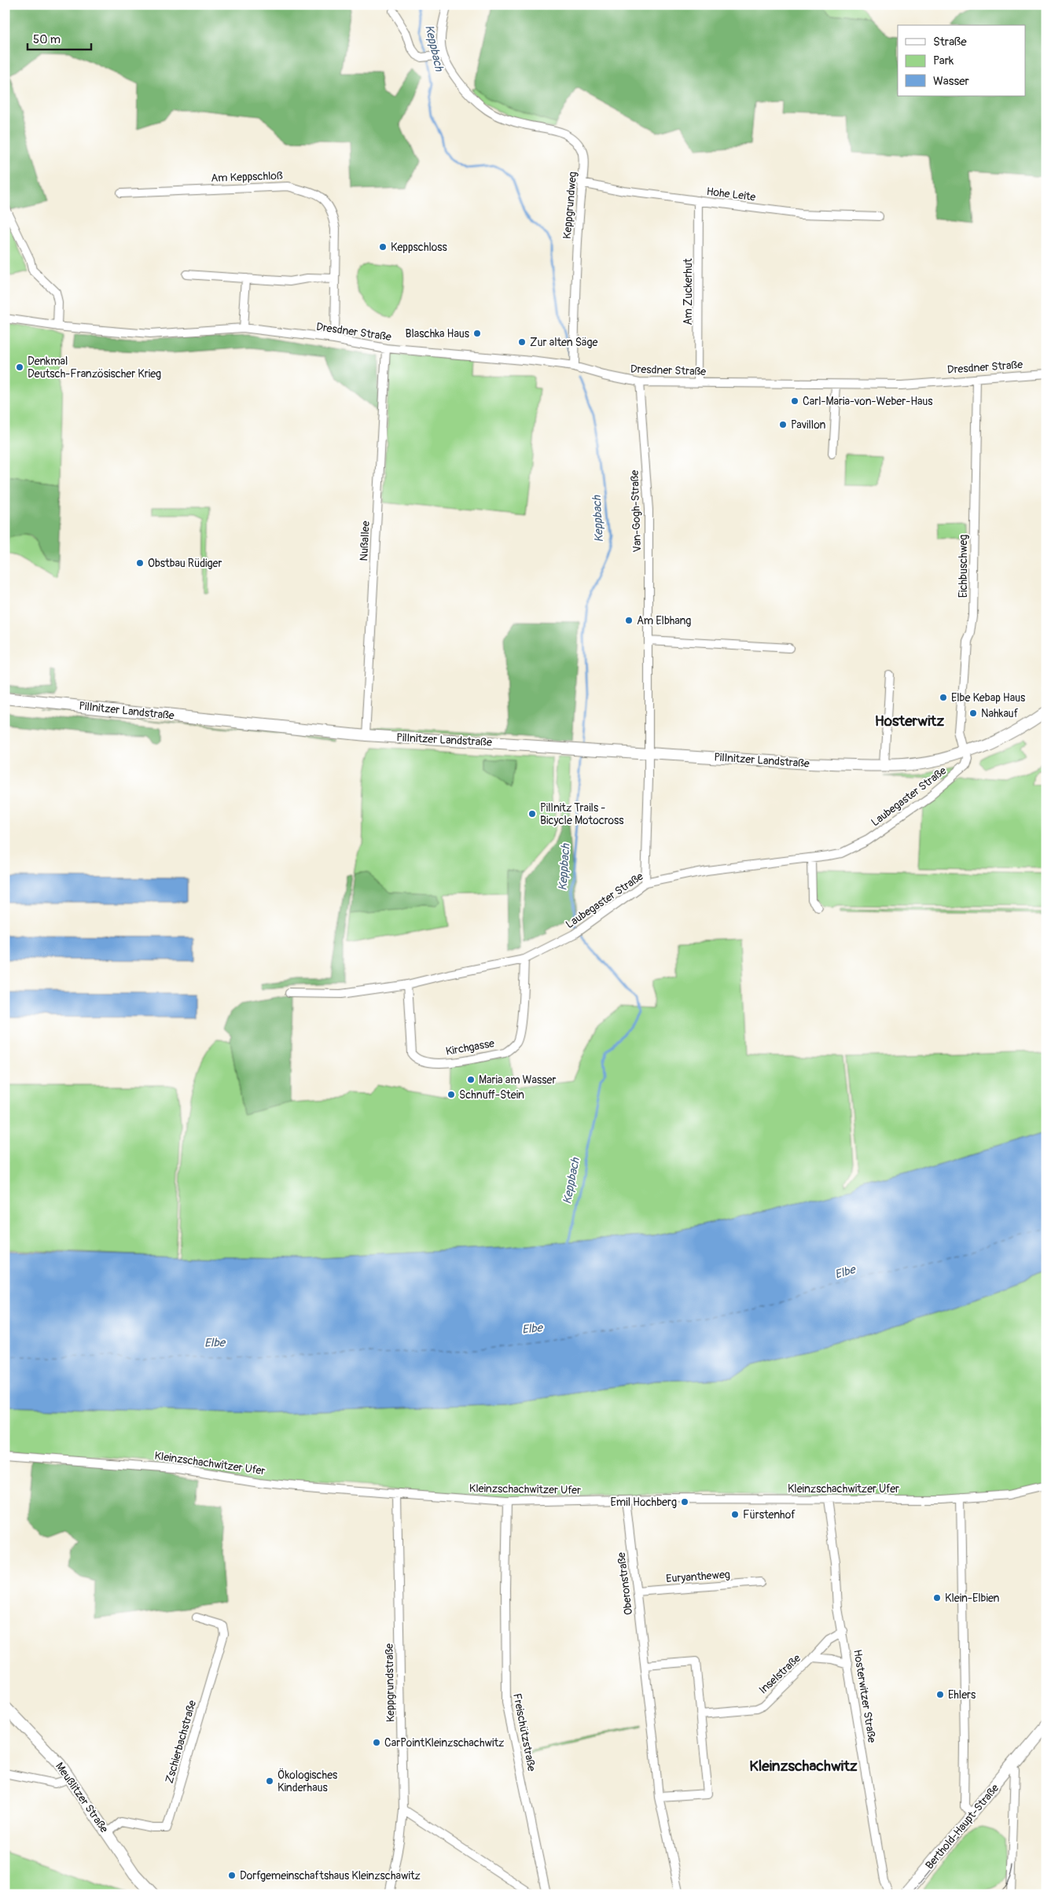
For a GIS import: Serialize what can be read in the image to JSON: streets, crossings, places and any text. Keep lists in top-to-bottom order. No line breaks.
{"streets":{"main road":["Pillnitzer Landstraße","Meußlitzer Straße","Berthold-Haupt-Straße"],"street":["Am Keppschloß","Hohe Leite","Keppgrundweg","Am Zuckerhut","Dresdner Straße","Van-Gogh-Straße","Nußallee","Eichbuschweg","Laubegaster Straße","Kirchgasse","Kleinzschachwitzer Ufer","Euryantheweg","Oberonstraße","Inselstraße","Keppgrundstraße","Hosterwitzer Straße","Freischützstraße","Zschierbachstraße"]},"crossings":[["Am Keppschloß","Dresdner Straße"],["Hohe Leite","Keppgrundweg"],["Hohe Leite","Am Zuckerhut"],["Keppgrundweg","Dresdner Straße"],["Am Zuckerhut","Dresdner Straße"],["Dresdner Straße","Van-Gogh-Straße"],["Dresdner Straße","Nußallee"],["Dresdner Straße","Eichbuschweg"],["Van-Gogh-Straße","Pillnitzer Landstraße"],["Van-Gogh-Straße","Laubegaster Straße"],["Nußallee","Pillnitzer Landstraße"],["Eichbuschweg","Pillnitzer Landstraße"],["Eichbuschweg","Laubegaster Straße"],["Pillnitzer Landstraße","Laubegaster Straße"],["Laubegaster Straße","Kirchgasse"],["Kleinzschachwitzer Ufer","Oberonstraße"],["Kleinzschachwitzer Ufer","Keppgrundstraße"],["Kleinzschachwitzer Ufer","Hosterwitzer Straße"],["Kleinzschachwitzer Ufer","Freischützstraße"],["Euryantheweg","Oberonstraße"],["Inselstraße","Hosterwitzer Straße"],["Zschierbachstraße","Meußlitzer Straße"]],"districts":["Hosterwitz","Kleinzschachwitz"],"water":["Keppbach","Elbe"],"places":["Keppschloss","Blaschka Haus","Zur alten Säge","Denkmal Deutsch-Französischer Krieg","Carl-Maria-von-Weber-Haus","Pavillon","Obstbau Rüdiger","Am Elbhang","Elbe Kebap Haus","Nahkauf","Pillnitz Trails - Bicycle Motocross","Maria am Wasser","Schnuff-Stein","Emil Hochberg","Fürstenhof","Klein-Elbien","Ehlers","CarPointKleinzschachwitz","Ökologisches Kinderhaus","Dorfgemeinschaftshaus Kleinzschawitz"],"legend":["Straße","Park","Wasser"],"scale_bar":"50 m"}
